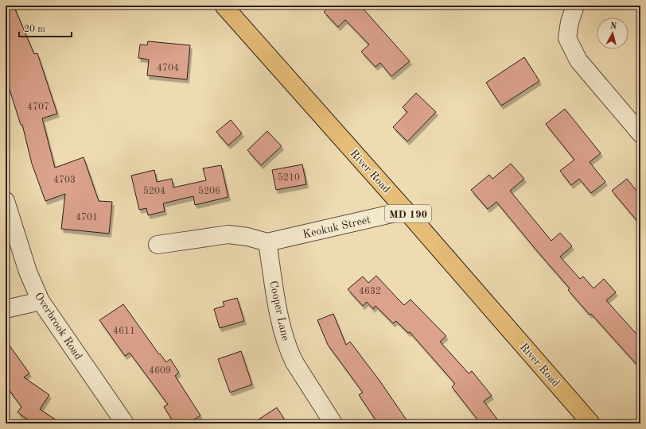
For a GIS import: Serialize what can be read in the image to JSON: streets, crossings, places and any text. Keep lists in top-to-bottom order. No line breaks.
{"streets":{"main road":["River Road","MD 190"],"street":["Keokuk Street","Cooper Lane","Overbrook Road"]},"crossings":[["River Road","Keokuk Street"],["Keokuk Street","Cooper Lane"]],"house_numbers":["4704","4707","5210","4703","5204","5206","4701","4632","4611","4609"],"scale_bar":"20 m","north":"top"}
